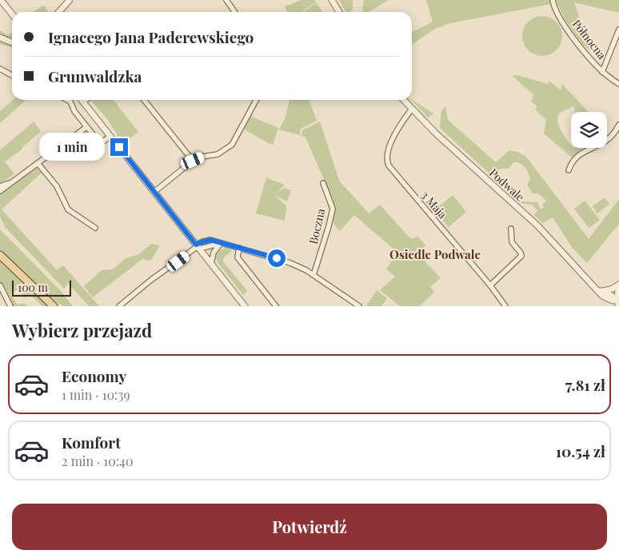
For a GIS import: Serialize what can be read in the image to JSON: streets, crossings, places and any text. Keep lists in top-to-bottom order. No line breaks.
{"streets":{"street":["Północna","Podwale","3 Maja","Boczna"]},"crossings":[["Podwale","3 Maja"]],"districts":["Osiedle Podwale"],"scale_bar":"100 m","page":{"banner":["Ignacego Jana Paderewskiego","Grunwaldzka"],"bubble":"1 min","scale":"100 m","heading":"Wybierz przejazd","list":[{"name":"Economy","note":"1 min · 10:39","value":"7.81 zł"},{"name":"Komfort","note":"2 min · 10:40","value":"10.54 zł"}],"buttons":"Potwierdź"}}
